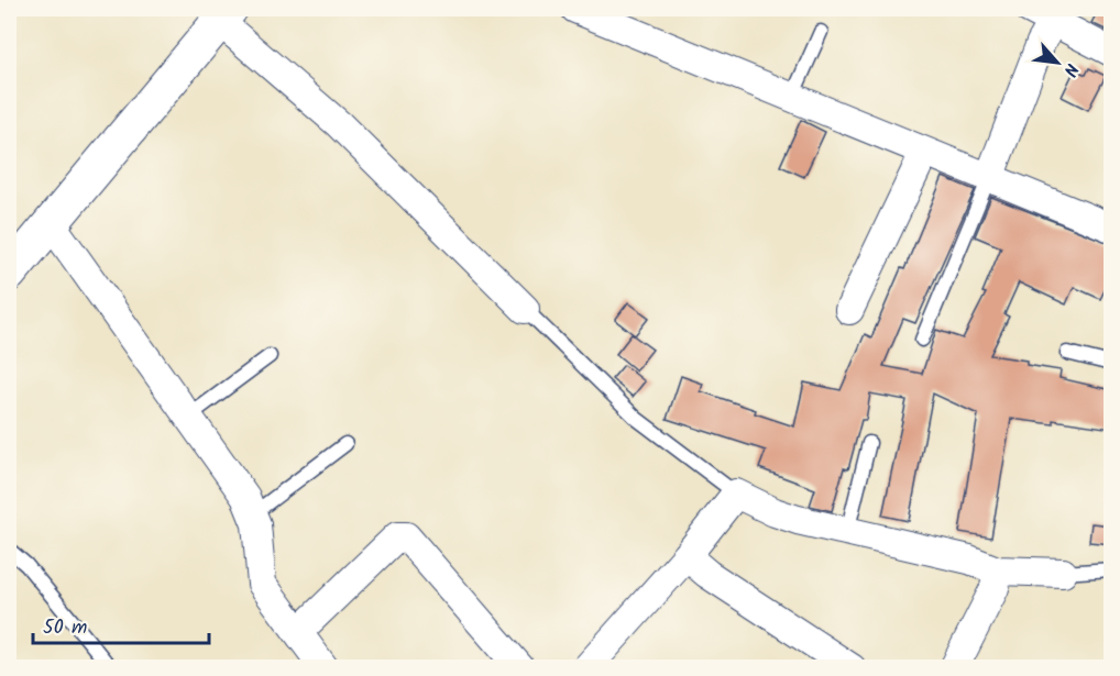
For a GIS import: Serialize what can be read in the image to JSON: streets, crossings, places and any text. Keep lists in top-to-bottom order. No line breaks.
{"scale_bar":"50 m","north":"bottom right"}
